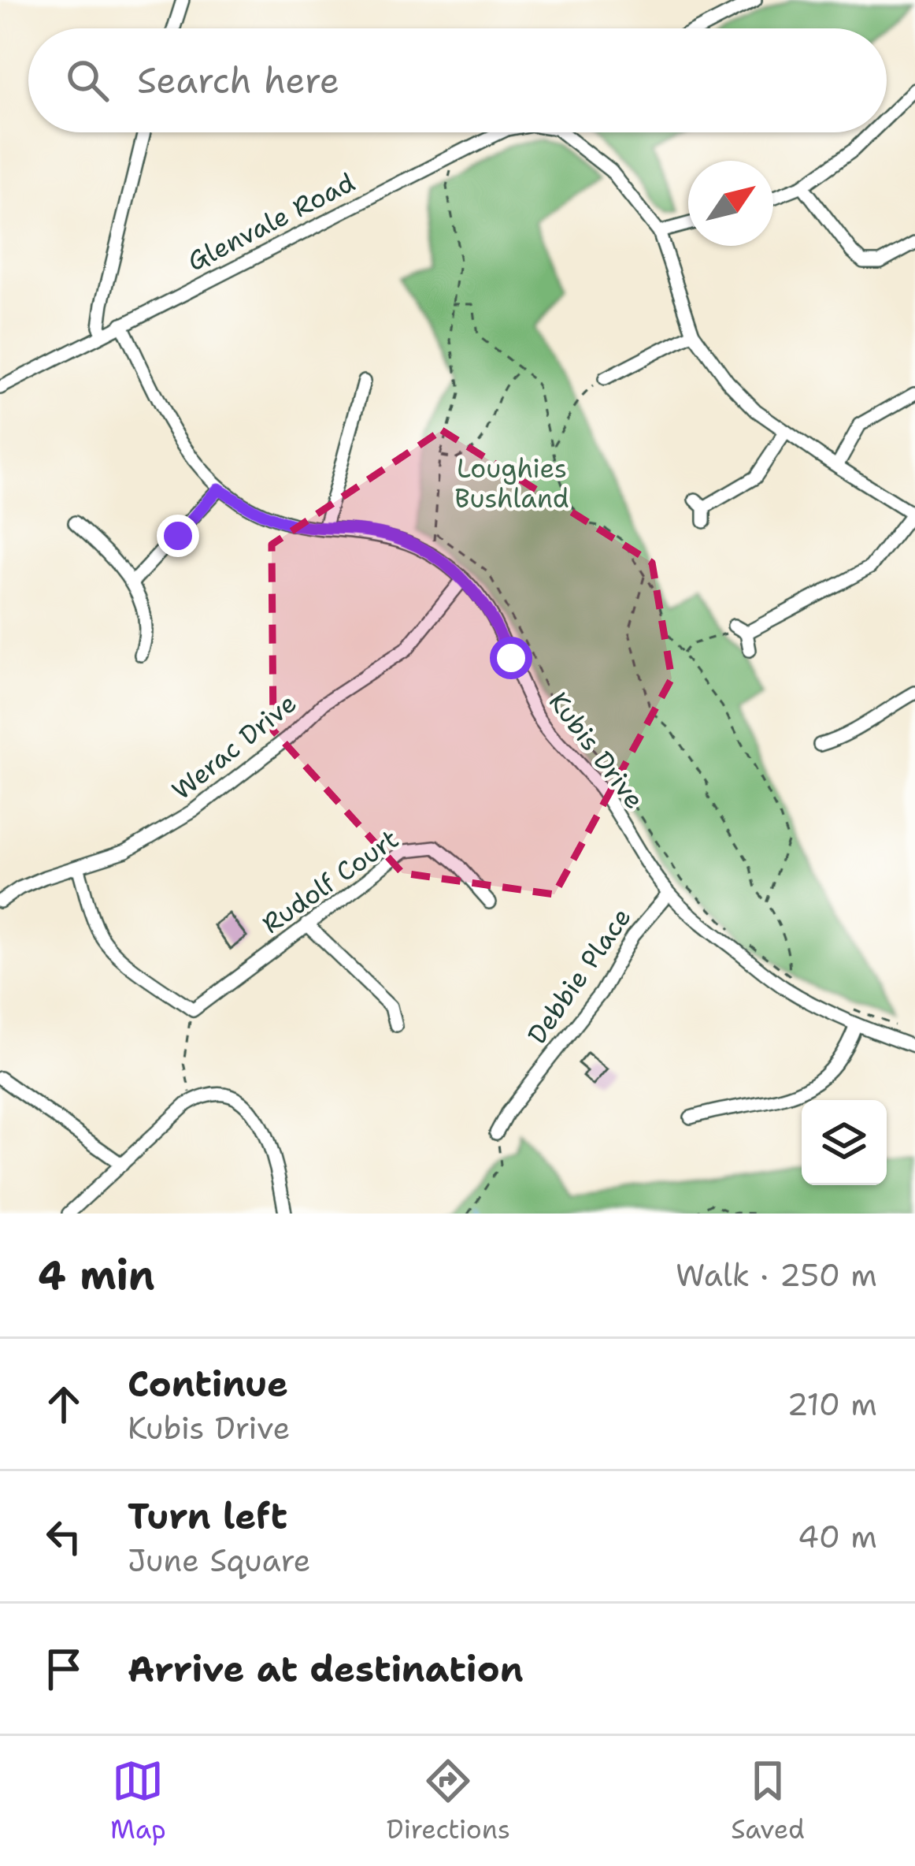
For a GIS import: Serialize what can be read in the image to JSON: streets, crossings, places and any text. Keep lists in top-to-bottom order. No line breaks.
{"streets":{"street":["Glenvale Road","Werac Drive","Kubis Drive","Rudolf Court","Debbie Place"]},"crossings":[["Glenvale Road","Kubis Drive"],["Werac Drive","Kubis Drive"],["Kubis Drive","Debbie Place"]],"parks":["Loughies Bushland"],"north":"top right","page":{"search":"Search here","heading":["4 min","Walk · 250 m"],"list":[["Continue","Kubis Drive","210 m"],["Turn left","June Square","40 m"],"Arrive at destination"],"nav":["Map","Directions","Saved"]}}
